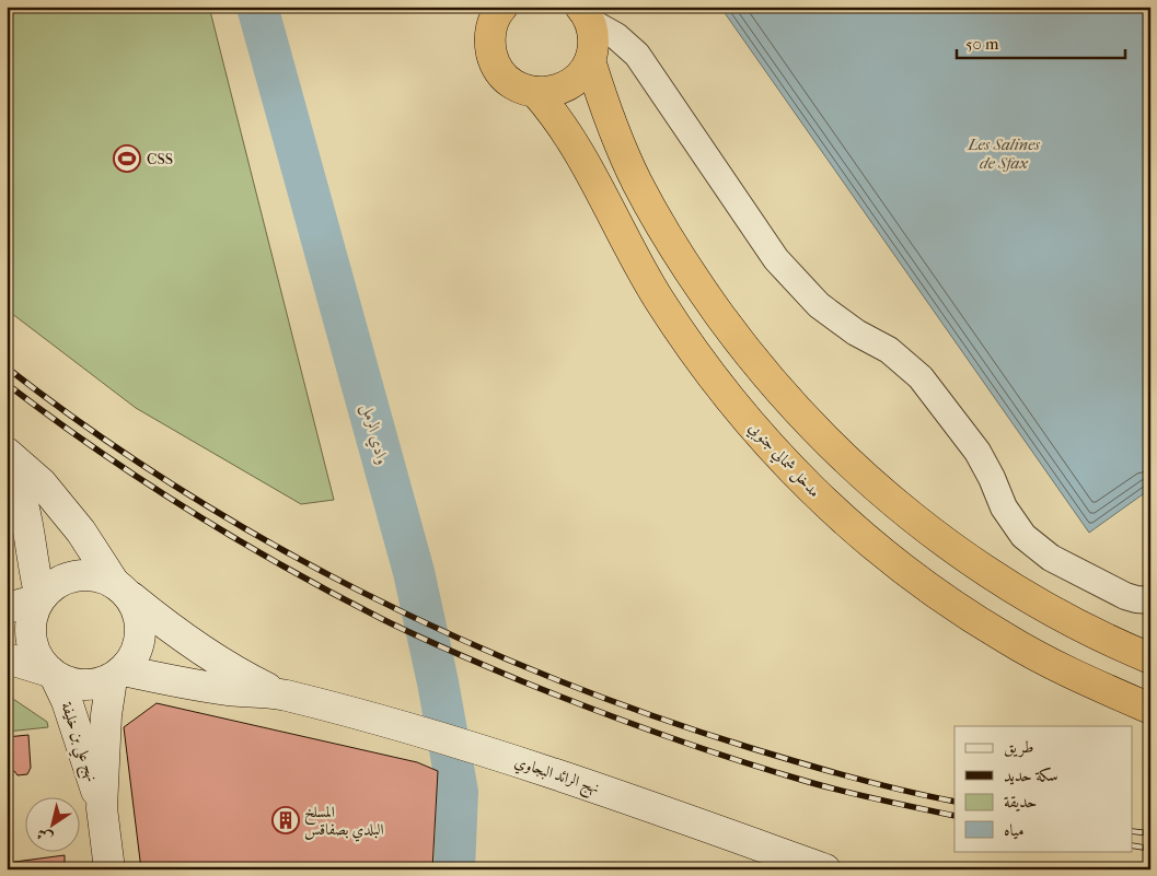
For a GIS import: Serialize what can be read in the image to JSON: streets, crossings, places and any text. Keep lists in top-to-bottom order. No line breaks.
{"streets":{"highway":["مدخل شمالي جنوبي"],"street":["نهج علي بن خليفة","نهج الرائد البجاوي"]},"crossings":[["نهج علي بن خليفة","نهج الرائد البجاوي"]],"water":["Les Salines de Sfax","وادي الرمل"],"places":{"sports":["CSS"],"building":["المسلخ البلدي بصفاقس"]},"legend":["طريق","سكة حديد","حديقة","مياه"],"scale_bar":"50 m","north":"bottom left"}
